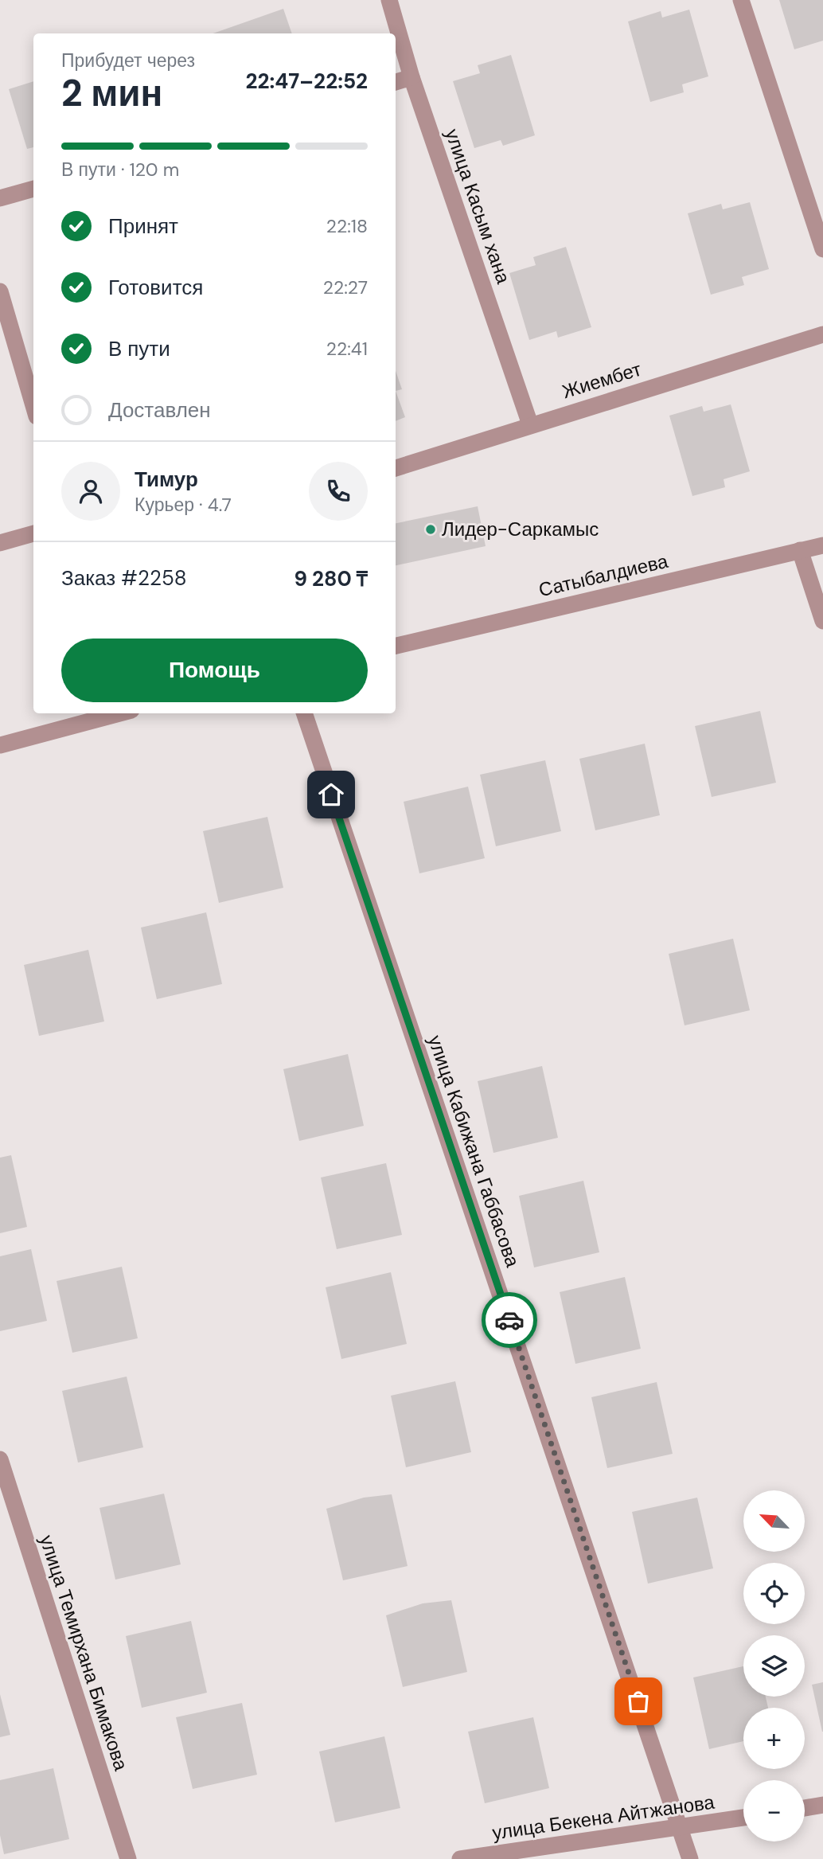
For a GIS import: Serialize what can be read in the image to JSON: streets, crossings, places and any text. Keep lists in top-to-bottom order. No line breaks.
{"streets":{"street":["улица Касым хана","Жиембет","Сатыбалдиева","улица Кабижана Габбасова","улица Темирхана Бимакова","улица Бекена Айтжанова"]},"crossings":[["улица Касым хана","Жиембет"],["улица Кабижана Габбасова","улица Бекена Айтжанова"]],"places":["Лидер-Саркамыс"],"north":"top left","page":{"heading":["2 мин","Прибудет через","22:47–22:52"],"panel":["Тимур","Курьер · 4.7","Заказ #2258","9 280 ₸"],"bar":"В пути · 120 m","list":[["Принят","22:18"],["Готовится","22:27"],["В пути","22:41"],"Доставлен"],"buttons":"Помощь","map_buttons":["+","−"]}}
